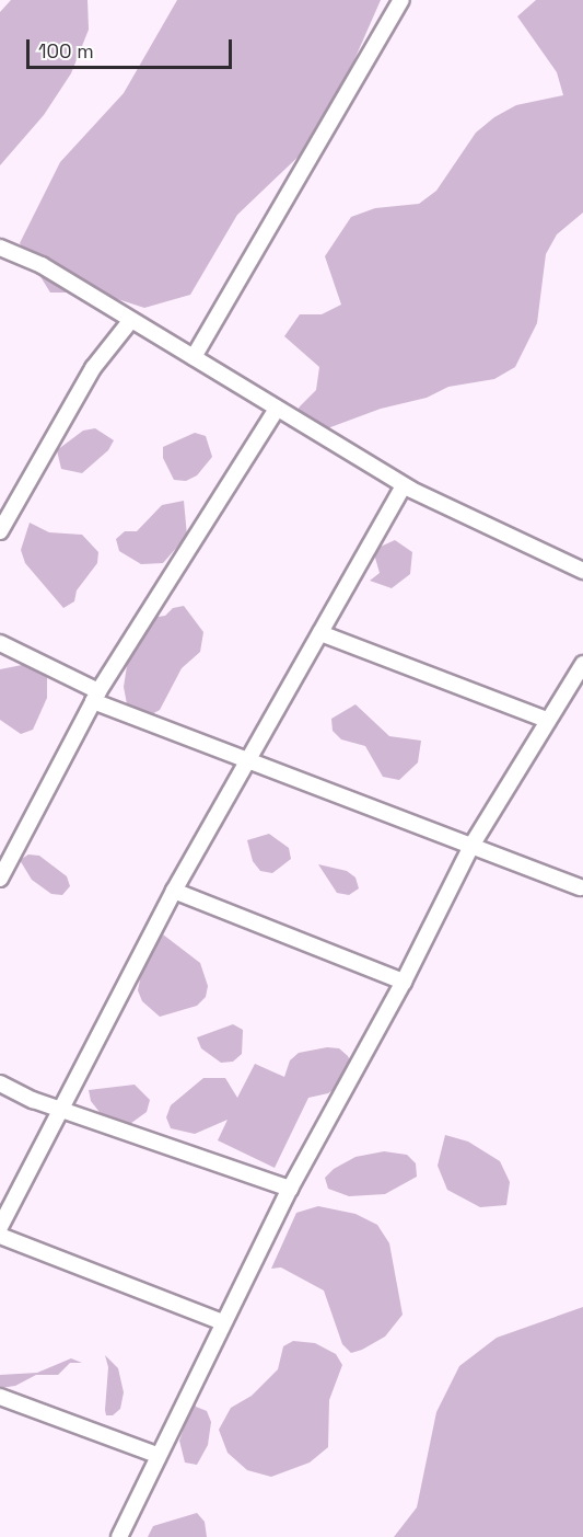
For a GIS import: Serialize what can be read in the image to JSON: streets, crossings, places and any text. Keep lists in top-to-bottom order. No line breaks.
{"scale_bar":"100 m"}
